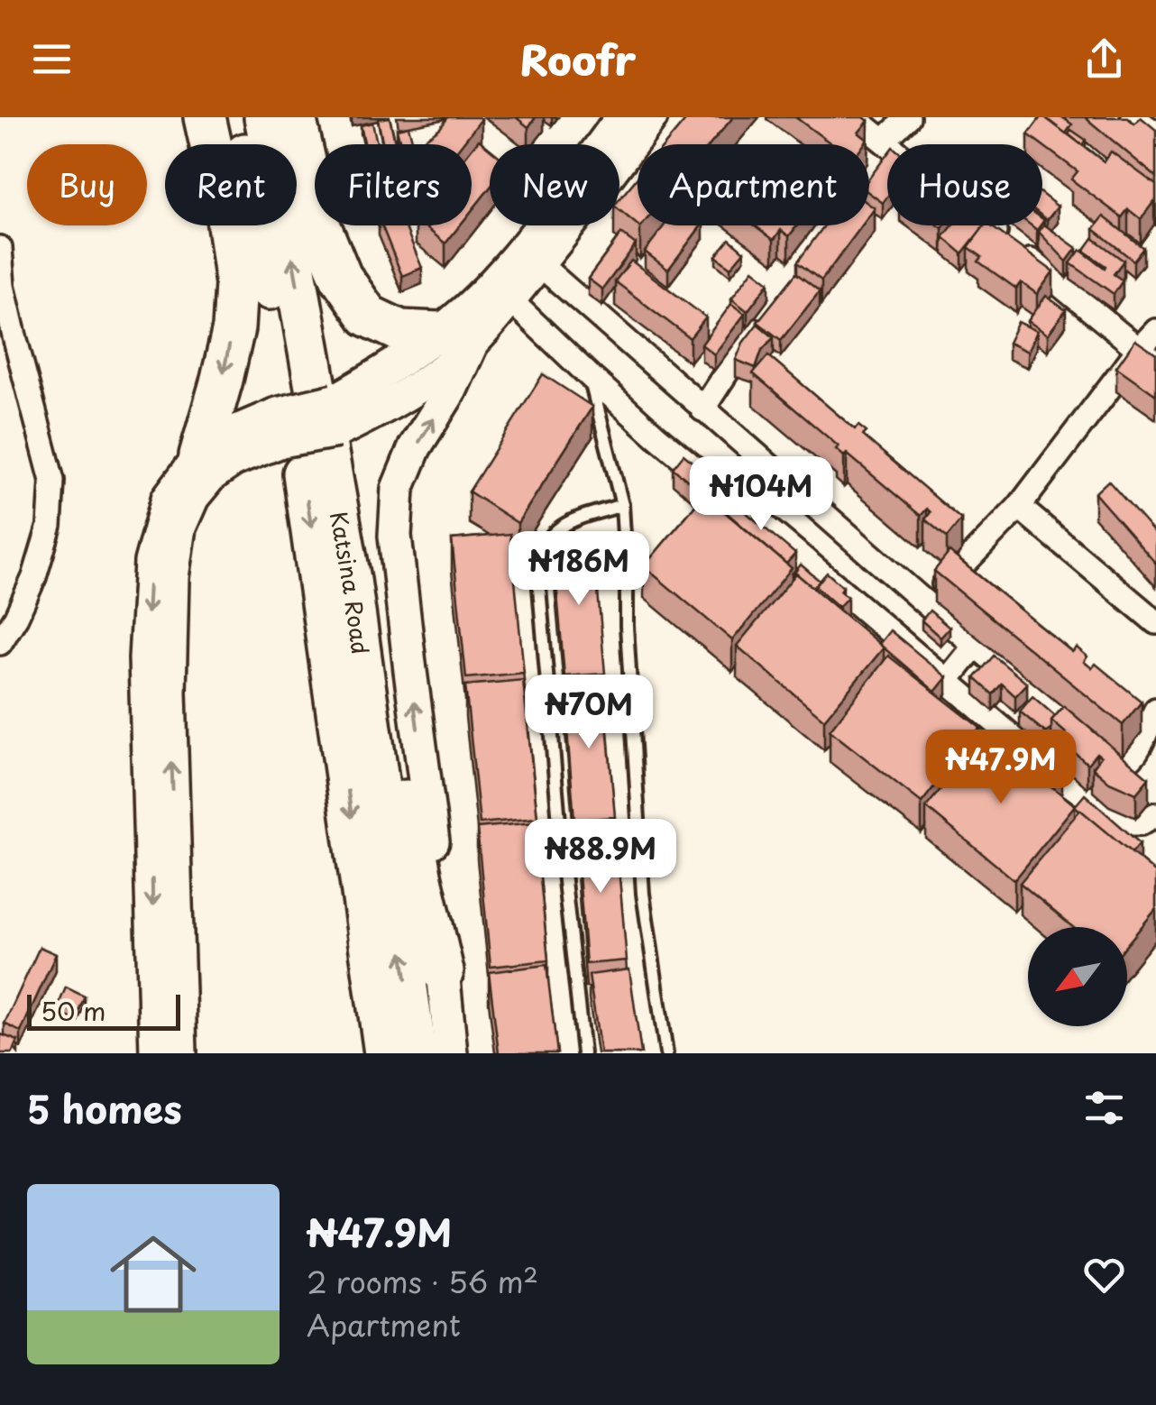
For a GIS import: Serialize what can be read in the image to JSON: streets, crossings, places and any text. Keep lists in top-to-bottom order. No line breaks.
{"streets":{"highway":["Katsina Road"]},"scale_bar":"50 m","north":"bottom left","page":{"header":"Roofr","chip":["Buy","Rent","Filters","New","Apartment","House"],"price":["₦104M","₦186M","₦70M","₦47.9M","₦88.9M"],"scale":"50 m","heading":"5 homes","list":[{"name":"₦47.9M","note":"2 rooms · 56 m² · Apartment"}]}}
